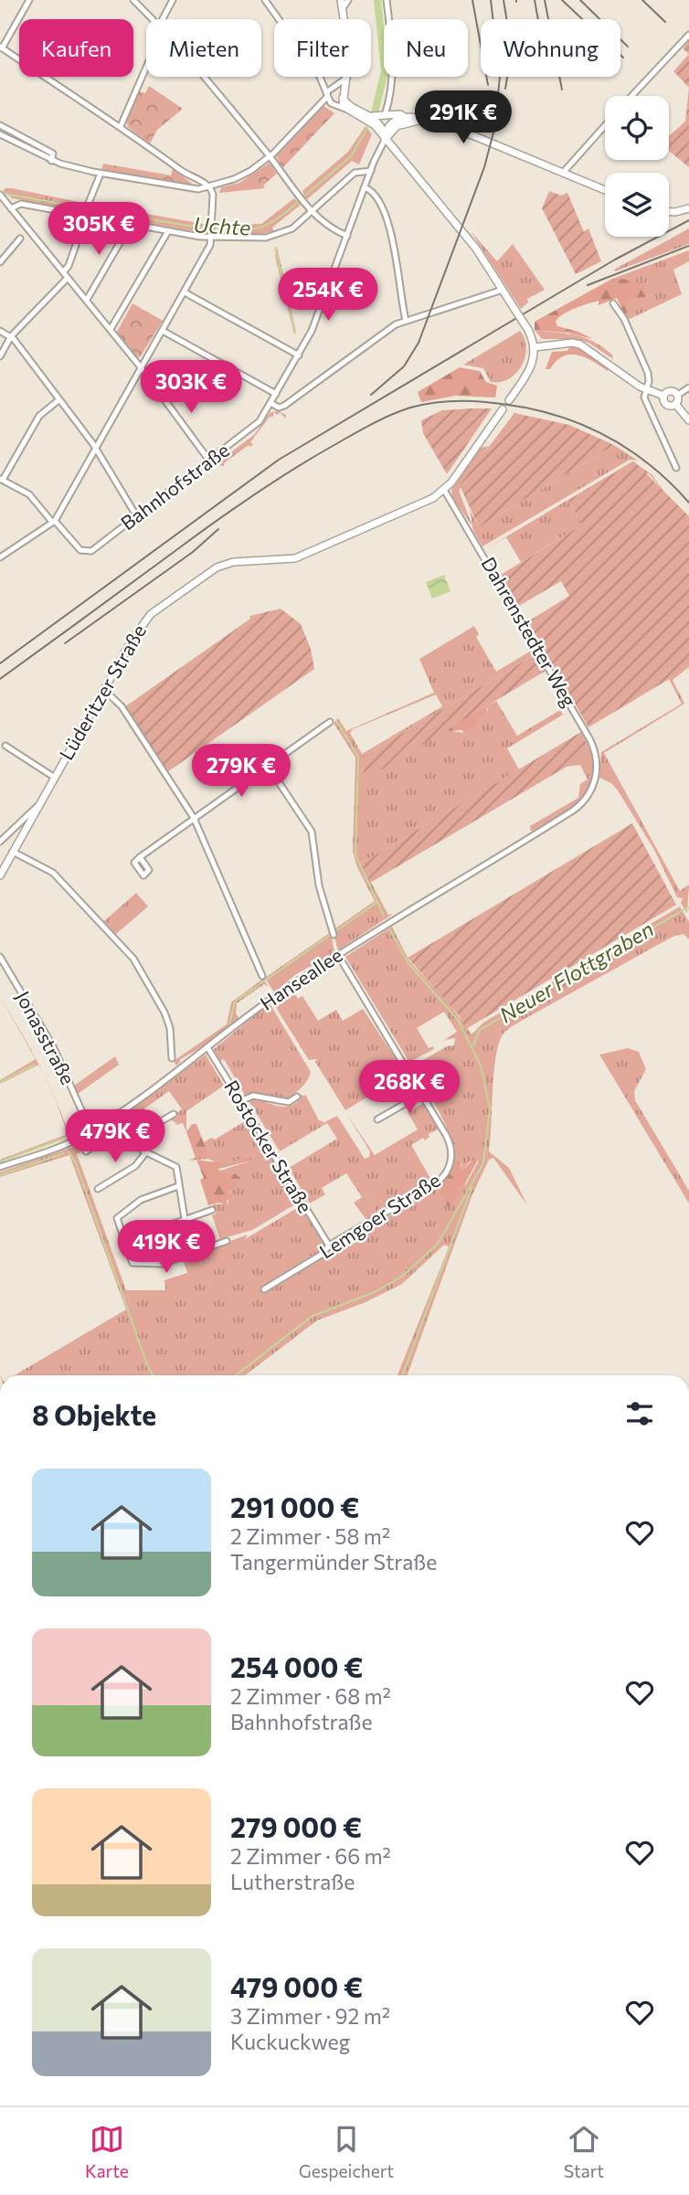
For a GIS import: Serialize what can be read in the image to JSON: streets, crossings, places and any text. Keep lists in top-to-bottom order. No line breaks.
{"streets":{"main road":["Lüderitzer Straße"],"street":["Bahnhofstraße","Dahrenstedter Weg","Hanseallee","Jonasstraße","Rostocker Straße","Lemgoer Straße"]},"crossings":[["Dahrenstedter Weg","Lüderitzer Straße"],["Dahrenstedter Weg","Hanseallee"],["Hanseallee","Rostocker Straße"],["Hanseallee","Lemgoer Straße"],["Rostocker Straße","Lemgoer Straße"]],"water":["Uchte","Neuer Flottgraben"],"page":{"chip":["Kaufen","Mieten","Filter","Neu","Wohnung"],"price":["291K €","305K €","254K €","303K €","279K €","268K €","479K €","419K €"],"heading":"8 Objekte","list":[{"name":"291 000 €","note":"2 Zimmer · 58 m² · Tangermünder Straße"},{"name":"254 000 €","note":"2 Zimmer · 68 m² · Bahnhofstraße"},{"name":"279 000 €","note":"2 Zimmer · 66 m² · Lutherstraße"},{"name":"479 000 €","note":"3 Zimmer · 92 m² · Kuckuckweg"}],"tabs":["Karte","Gespeichert","Start"]}}
